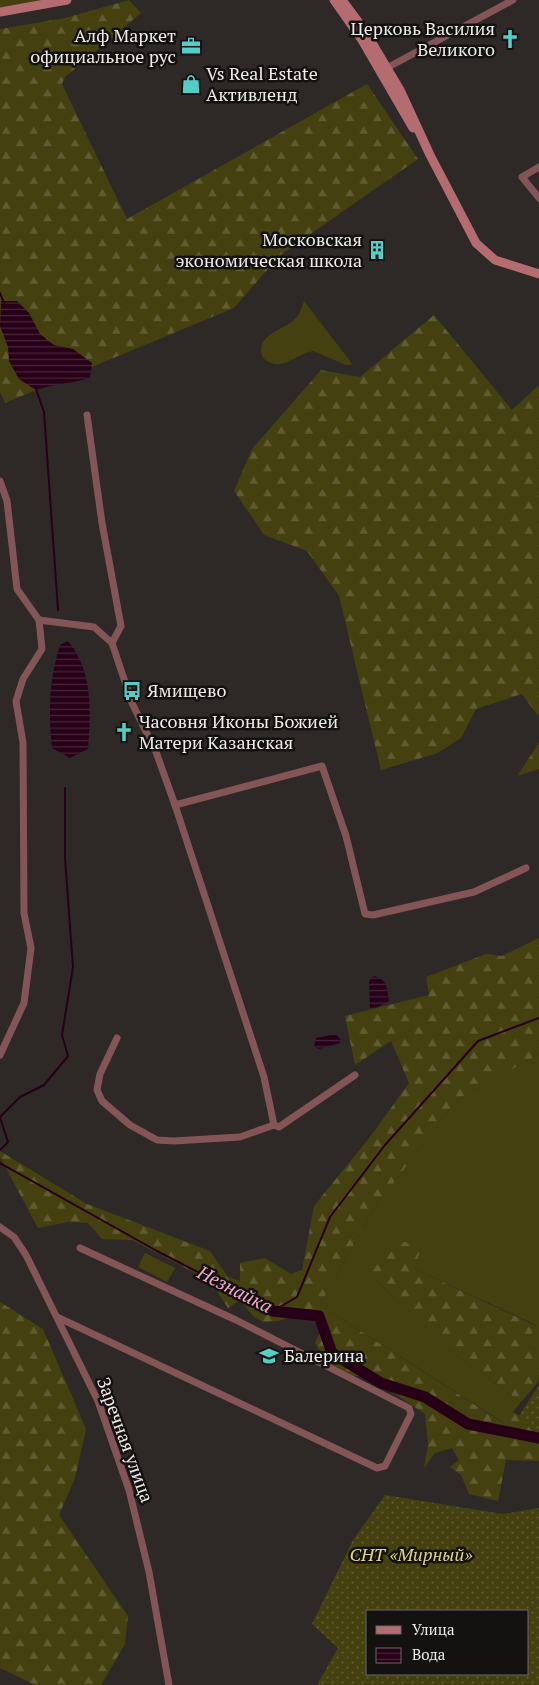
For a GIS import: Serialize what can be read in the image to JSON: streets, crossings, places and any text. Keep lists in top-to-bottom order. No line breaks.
{"streets":{"street":["Заречная улица"]},"water":["Незнайка"],"parks":["СНТ «Мирный»"],"places":{"church":["Церковь Василия Великого","Часовня Иконы Божией Матери Казанская"],"office":["Алф Маркет официальное рус"],"shop":["Vs Real Estate Активленд"],"building":["Московская экономическая школа"],"bus stop":["Ямищево"],"school or university":["Балерина"]},"legend":["Улица","Вода"]}
